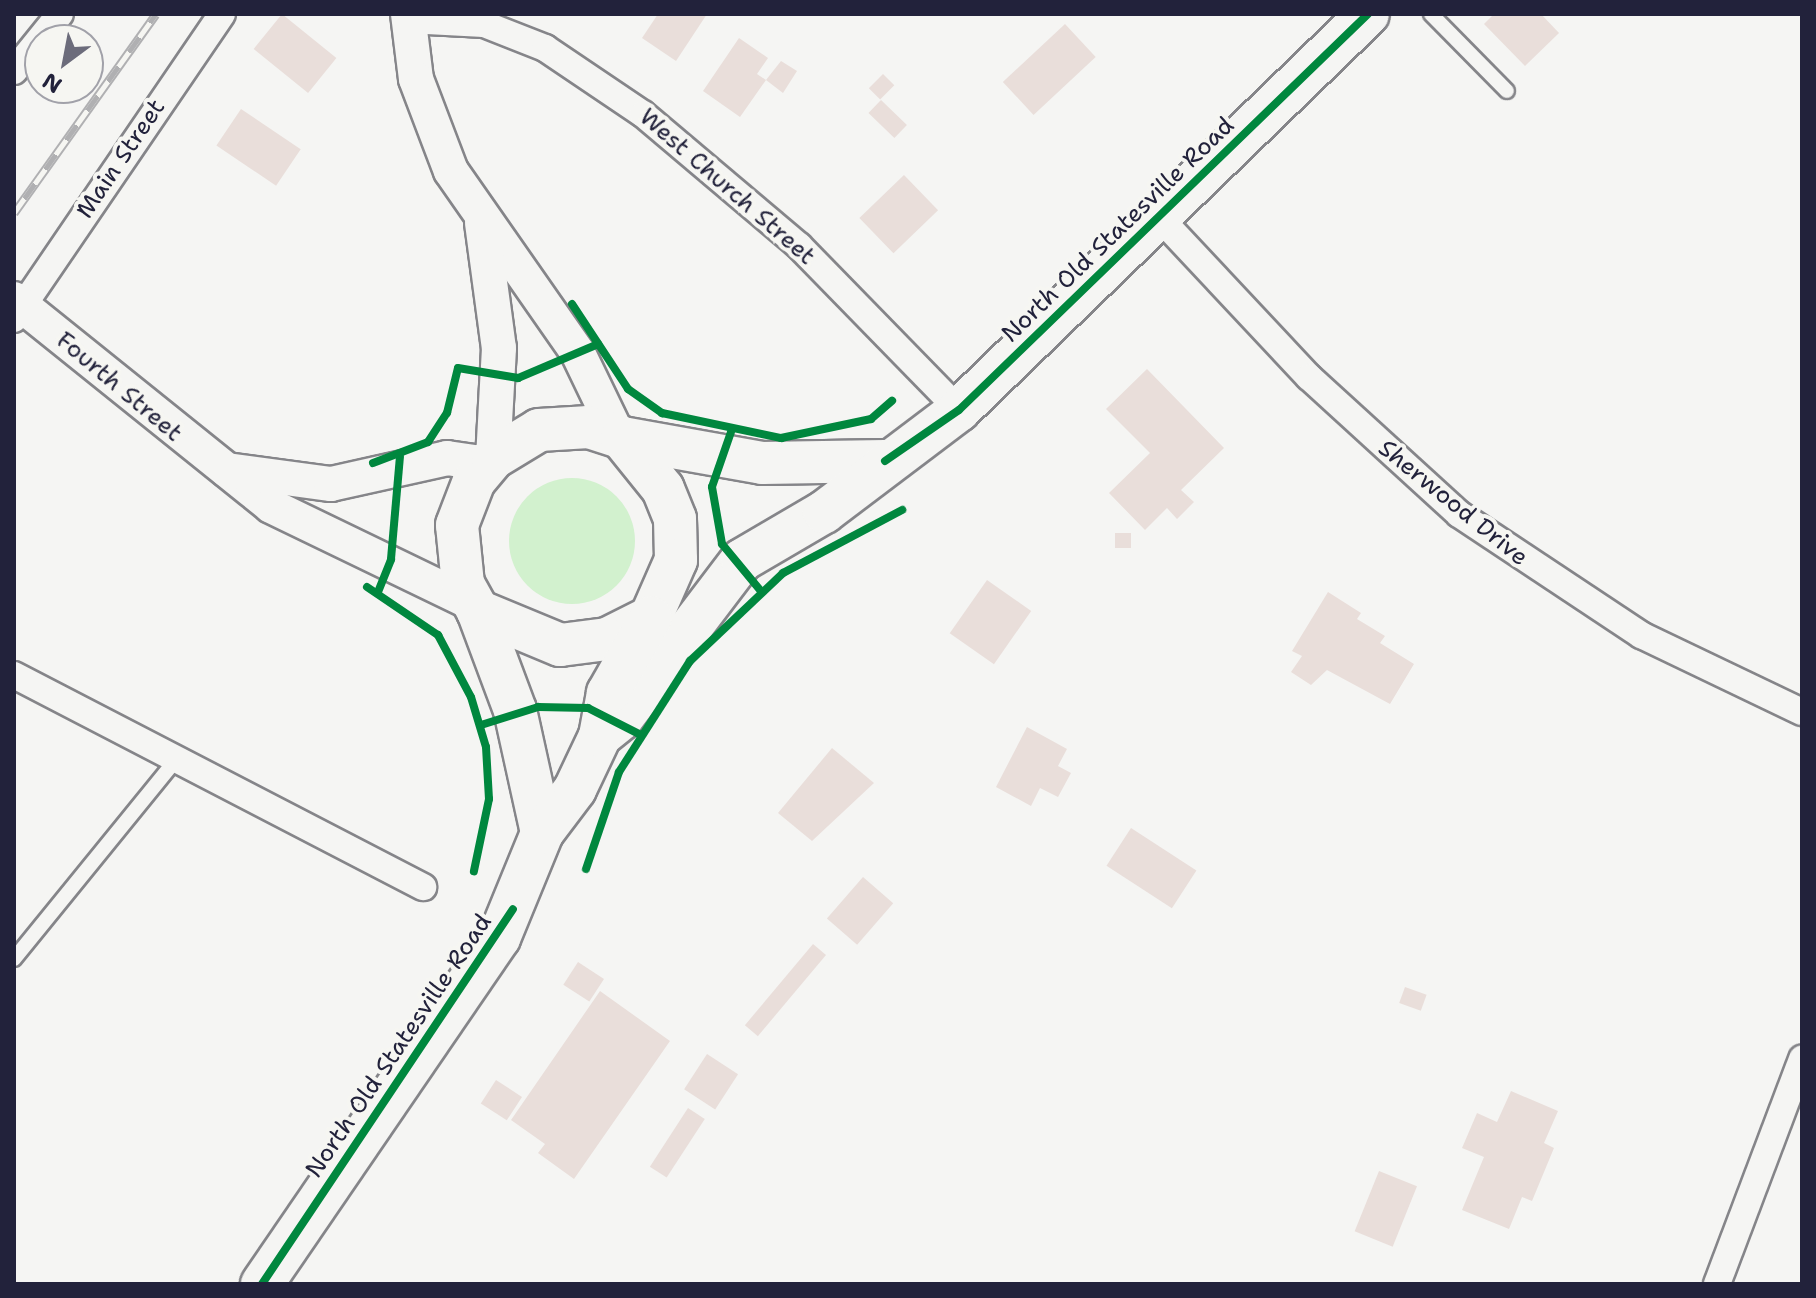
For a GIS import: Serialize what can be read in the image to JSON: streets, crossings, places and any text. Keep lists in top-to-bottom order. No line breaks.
{"streets":{"main road":["North Old Statesville Road"],"street":["Main Street","West Church Street","Fourth Street","Sherwood Drive"]},"crossings":[["Main Street","Fourth Street"],["West Church Street","North Old Statesville Road"],["North Old Statesville Road","Fourth Street"],["North Old Statesville Road","Sherwood Drive"]],"north":"bottom left"}
